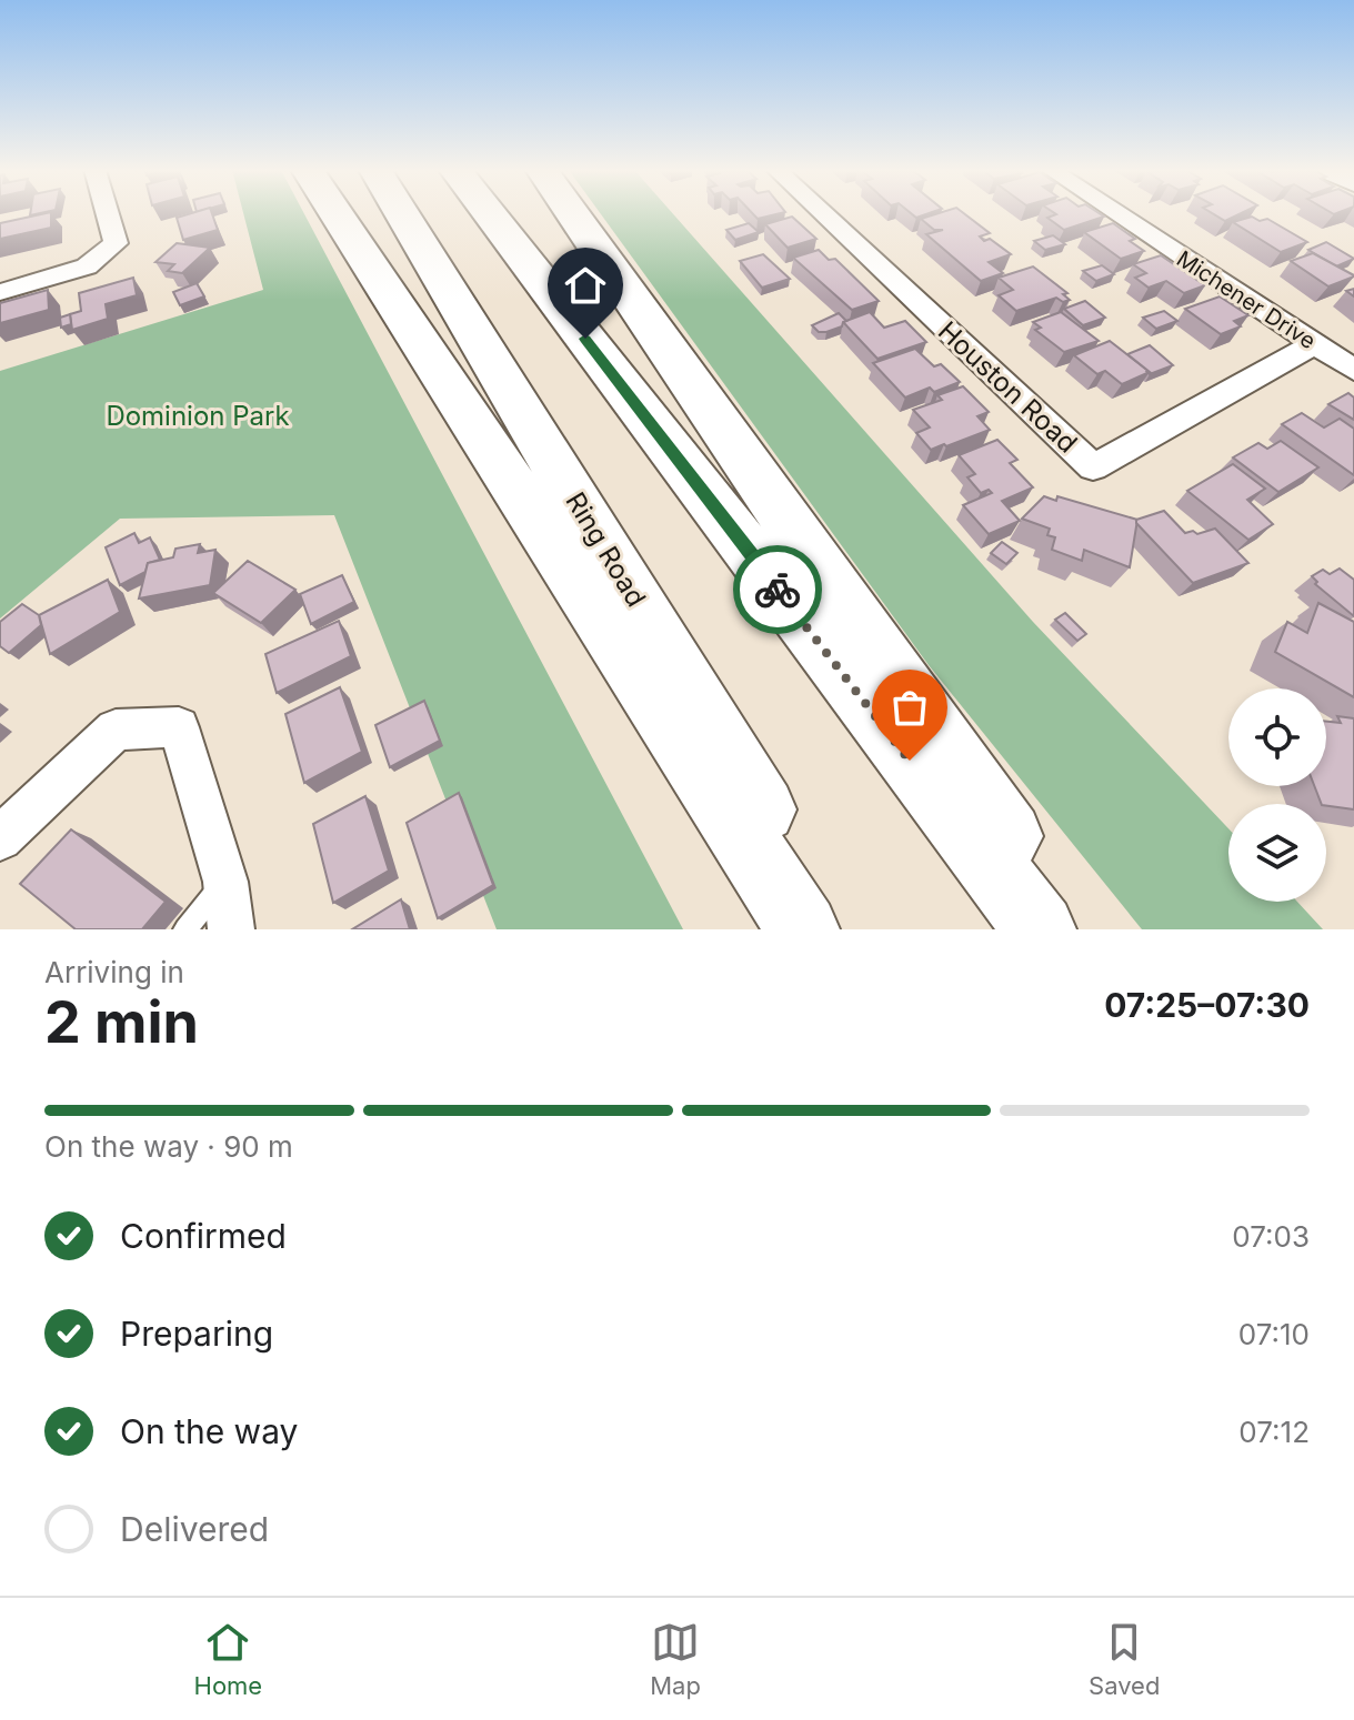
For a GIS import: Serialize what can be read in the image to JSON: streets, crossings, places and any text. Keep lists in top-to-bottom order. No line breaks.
{"streets":{"highway":["Ring Road"],"street":["Michener Drive","Houston Road"]},"crossings":[["Michener Drive","Houston Road"]],"parks":["Dominion Park"],"page":{"heading":["2 min","Arriving in","07:25–07:30"],"bar":"On the way · 90 m","list":[["Confirmed","07:03"],["Preparing","07:10"],["On the way","07:12"],"Delivered"],"tabs":["Home","Map","Saved"]}}
